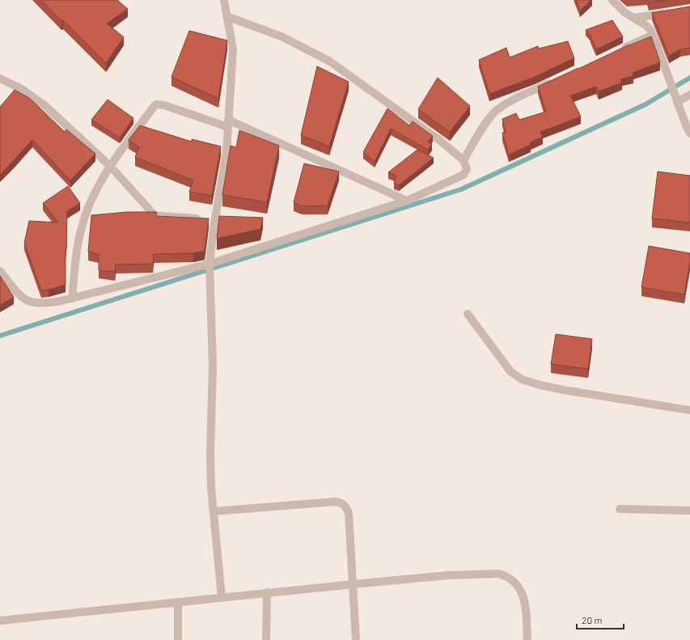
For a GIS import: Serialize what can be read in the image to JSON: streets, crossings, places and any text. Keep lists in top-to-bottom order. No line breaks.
{"scale_bar":"20 m"}
